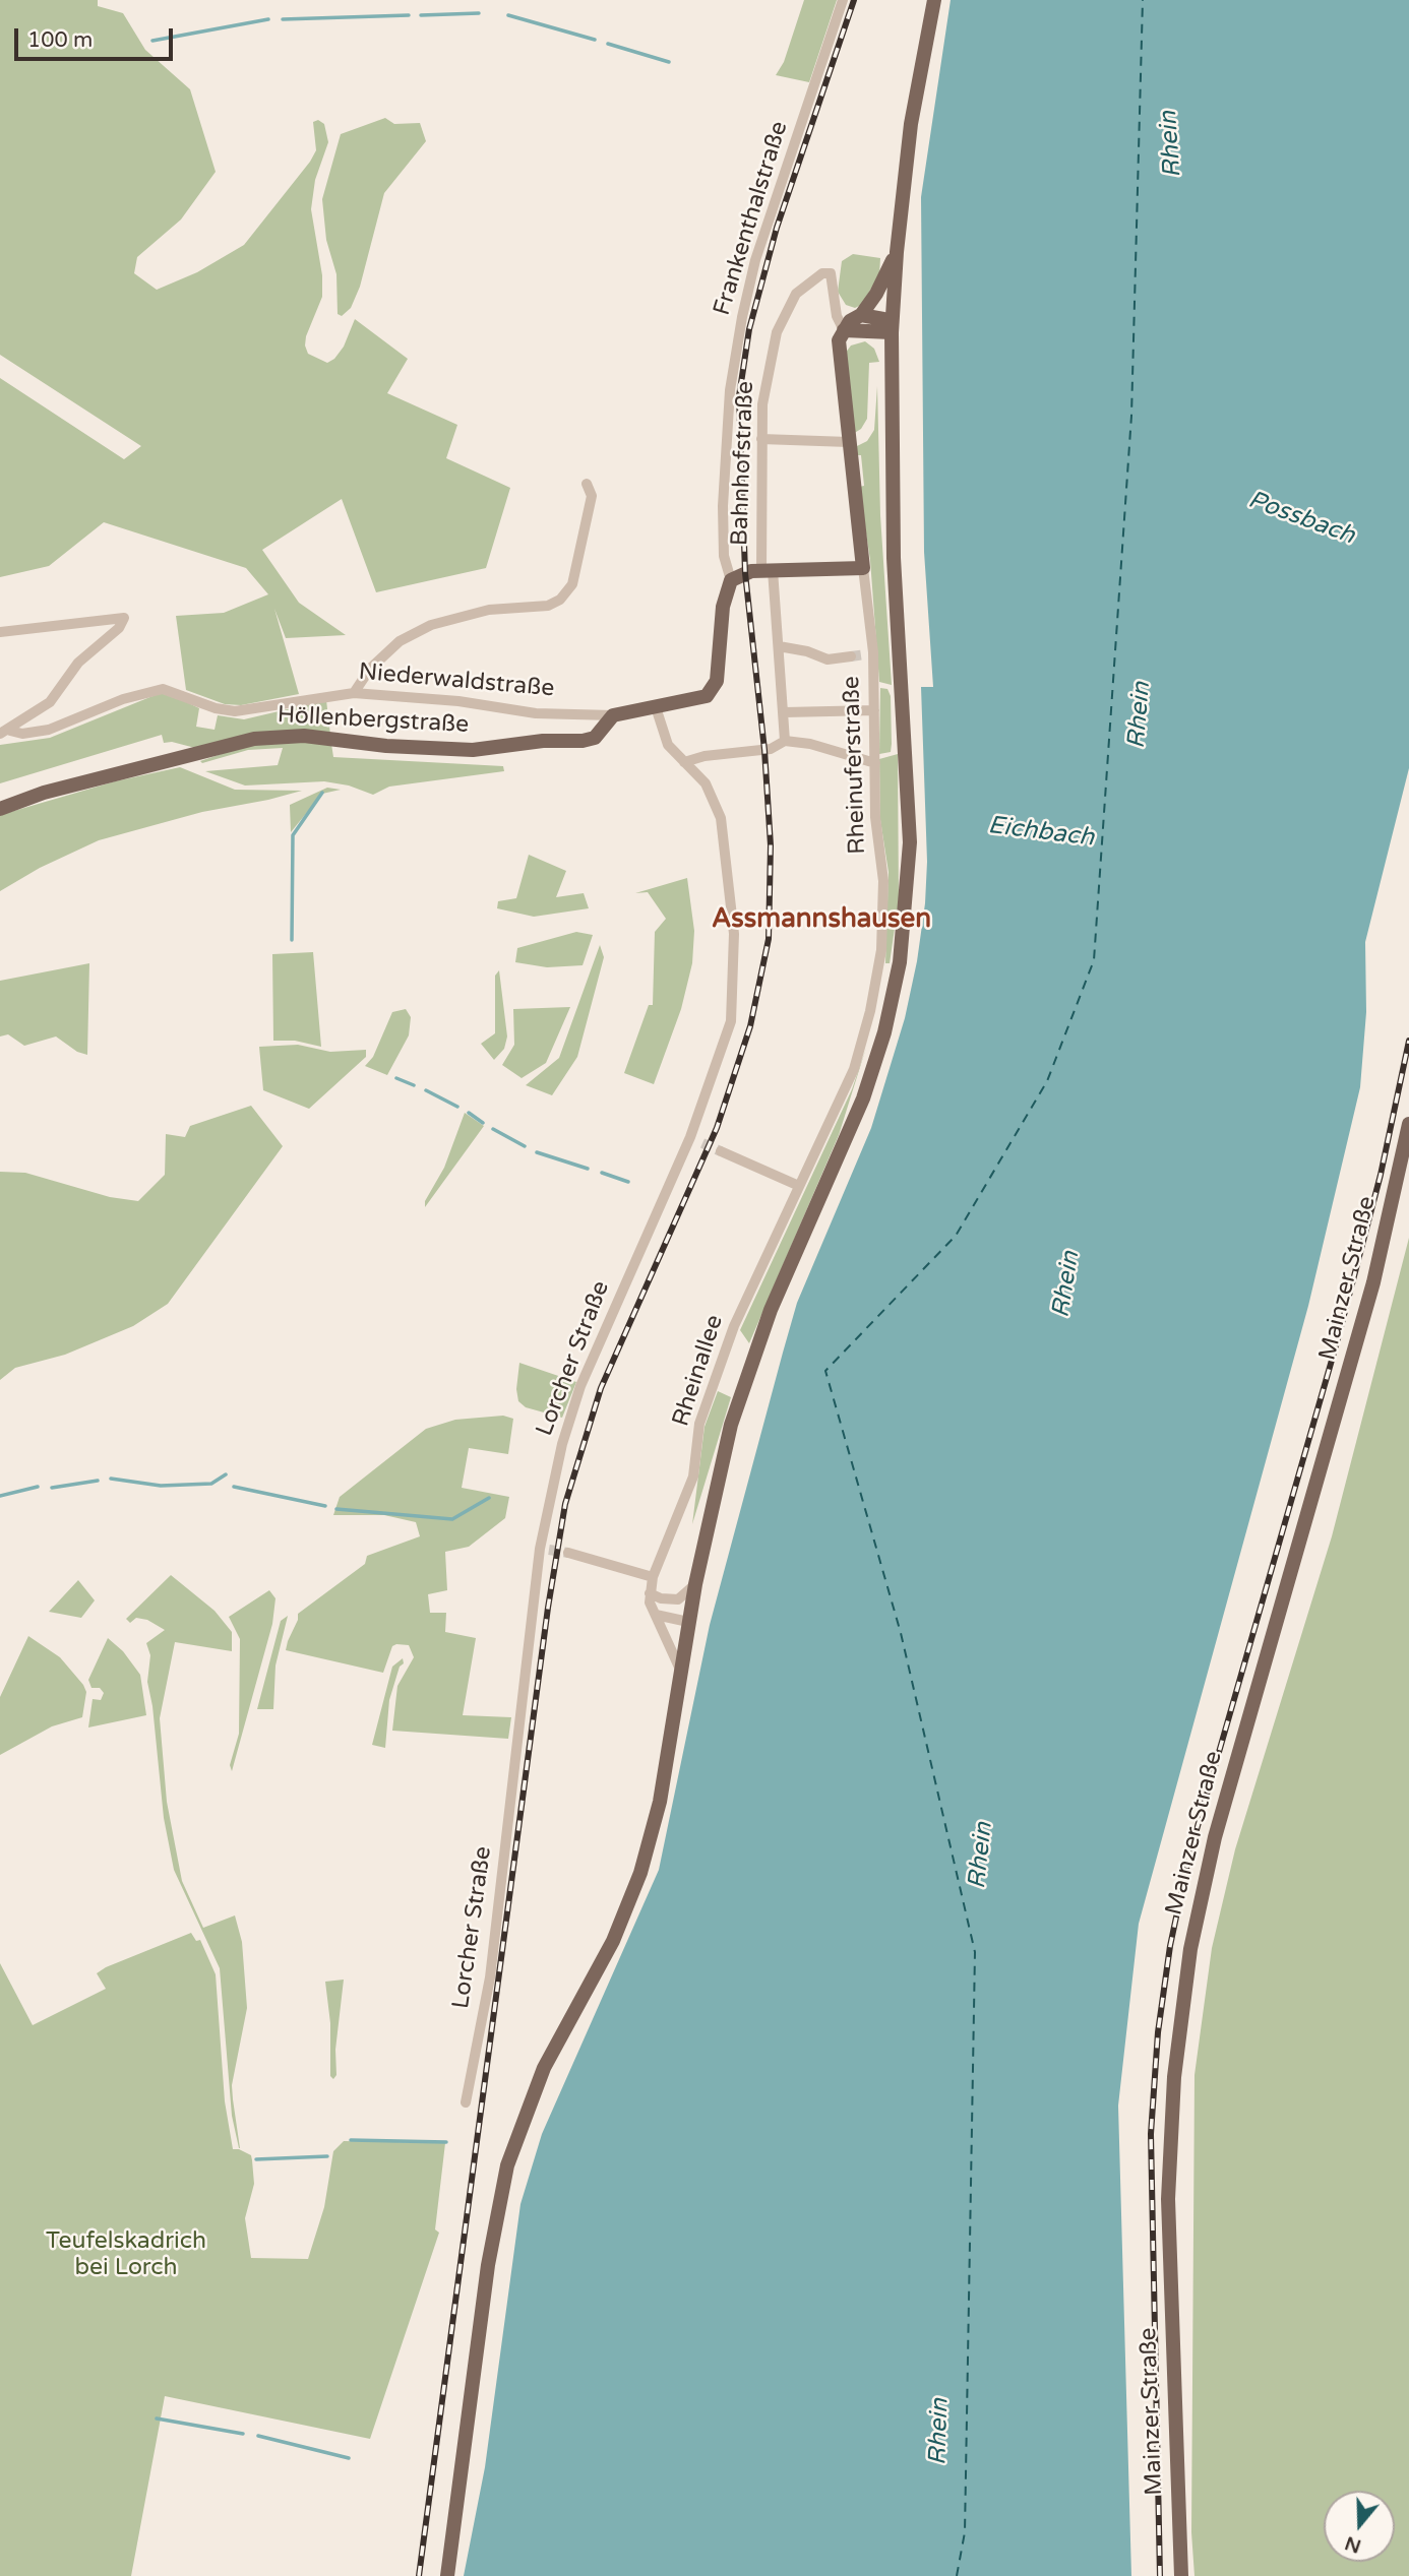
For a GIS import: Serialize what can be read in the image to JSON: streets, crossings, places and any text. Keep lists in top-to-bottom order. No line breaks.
{"streets":{"main road":["Höllenbergstraße","Rheinuferstraße","Mainzer Straße"],"street":["Frankenthalstraße","Bahnhofstraße","Niederwaldstraße","Lorcher Straße","Rheinallee"]},"crossings":[["Bahnhofstraße","Rheinuferstraße"],["Niederwaldstraße","Höllenbergstraße"],["Rheinuferstraße","Rheinallee"]],"districts":["Assmannshausen"],"water":["Rhein","Possbach","Eichbach"],"parks":["Teufelskadrich bei Lorch"],"scale_bar":"100 m","north":"bottom"}
